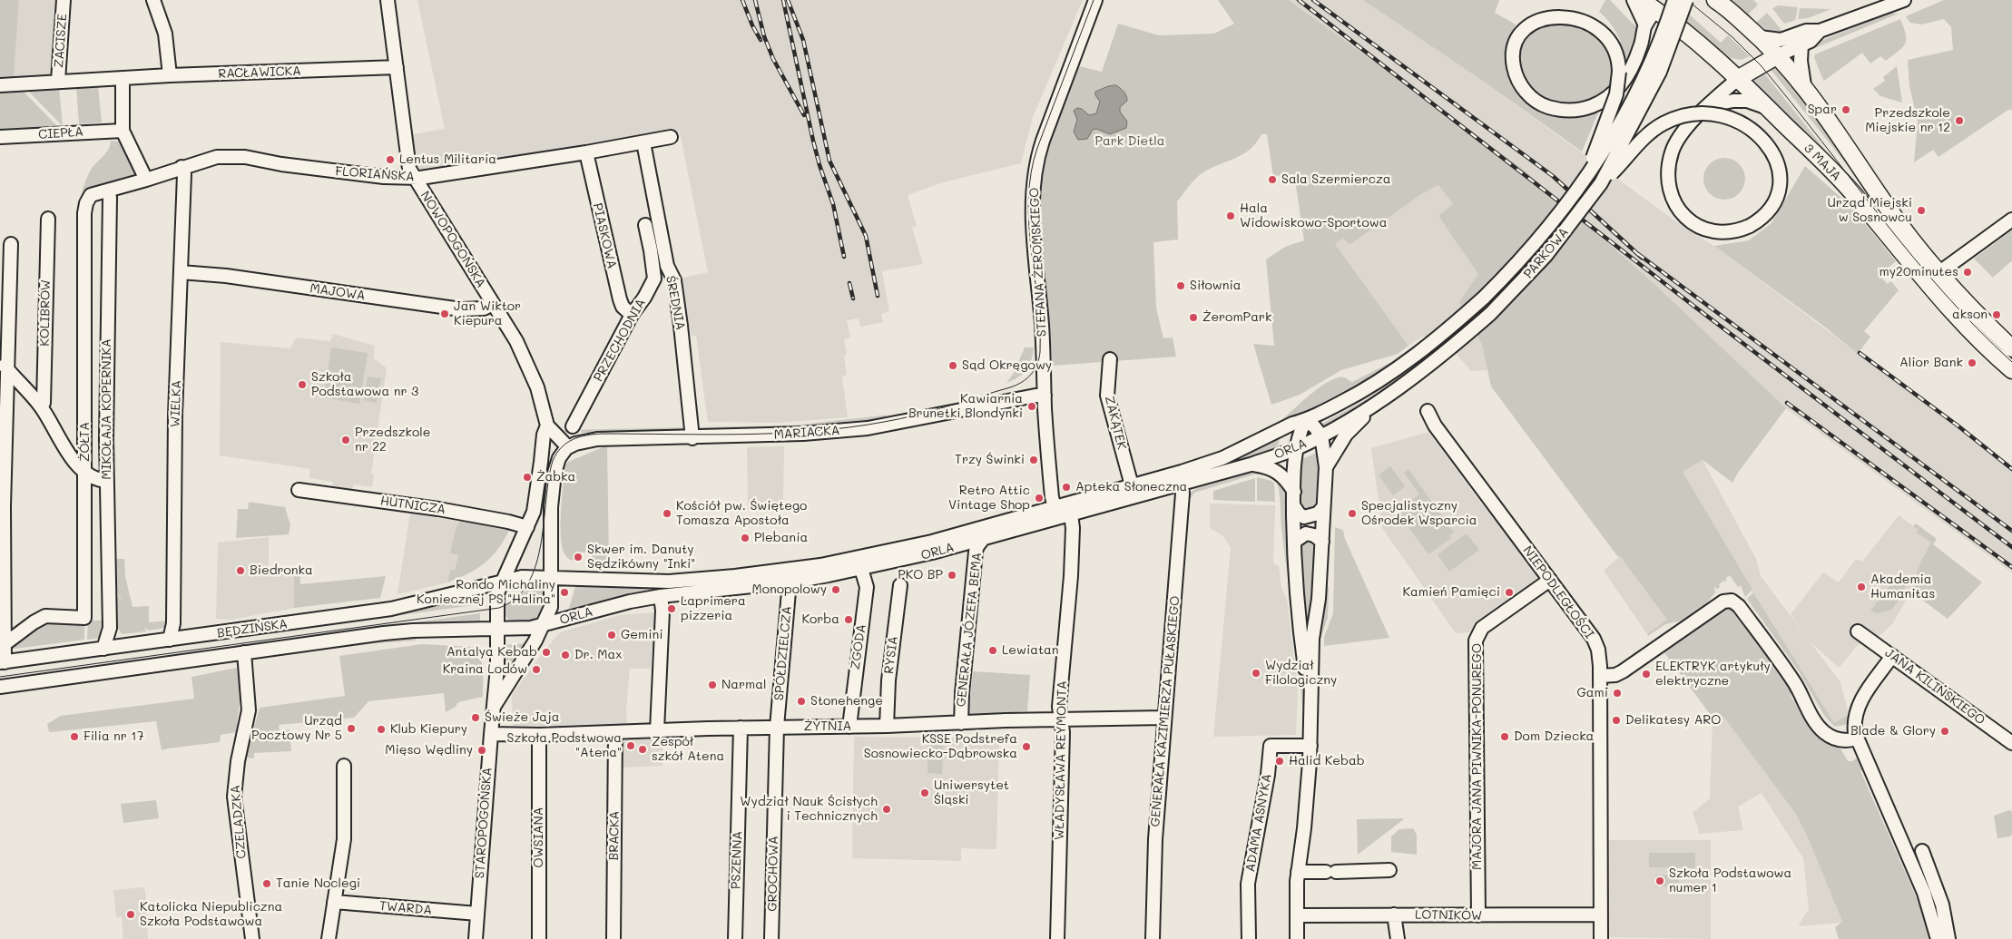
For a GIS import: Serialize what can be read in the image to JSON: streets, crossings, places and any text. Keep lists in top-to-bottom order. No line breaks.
{"streets":{"main road":["3 MAJA"],"street":["ZACISZE","RACŁAWICKA","CIEPŁA","FLORIAŃSKA","PIASKOWA","NOWOPOGOŃSKA","PARKOWA","STEFANA ŻEROMSKIEGO","MAJOWA","ŚREDNIA","KOLIBRÓW","PRZECHODNIA","WIELKA","MIKOŁAJA KOPERNIKA","ZAKĄTEK","MARIACKA","ŻÓŁTA","ORLA","HUTNICZA","NIEPODLEGŁOŚCI","BĘDZIŃSKA","GENERAŁA JÓZEFA BEMA","ZGODA","SPÓŁDZIELCZA","RYSIA","JANA KILIŃSKIEGO","GENERAŁA KAZIMIERZA PUŁASKIEGO","ŻYTNIA","MAJORA JANA PIWNIKA-PONUREGO","WŁADYSŁAWA REYMONTA","CZELADZKA","STAROPOGOŃSKA","ADAMA ASNYKA","BRACKA","OWSIANA","PSZENNA","GROCHOWA","TWARDA","LOTNIKÓW"]},"crossings":[["ZACISZE","RACŁAWICKA"],["RACŁAWICKA","NOWOPOGOŃSKA"],["FLORIAŃSKA","PIASKOWA"],["FLORIAŃSKA","NOWOPOGOŃSKA"],["FLORIAŃSKA","ŚREDNIA"],["FLORIAŃSKA","WIELKA"],["FLORIAŃSKA","MIKOŁAJA KOPERNIKA"],["FLORIAŃSKA","ŻÓŁTA"],["PIASKOWA","PRZECHODNIA"],["NOWOPOGOŃSKA","MAJOWA"],["NOWOPOGOŃSKA","ORLA"],["NOWOPOGOŃSKA","HUTNICZA"],["NOWOPOGOŃSKA","BĘDZIŃSKA"],["NOWOPOGOŃSKA","STAROPOGOŃSKA"],["PARKOWA","ORLA"],["STEFANA ŻEROMSKIEGO","MARIACKA"],["STEFANA ŻEROMSKIEGO","ORLA"],["MAJOWA","WIELKA"],["ŚREDNIA","MARIACKA"],["WIELKA","BĘDZIŃSKA"],["MIKOŁAJA KOPERNIKA","ŻÓŁTA"],["MIKOŁAJA KOPERNIKA","BĘDZIŃSKA"],["ZAKĄTEK","ORLA"],["ORLA","BĘDZIŃSKA"],["ORLA","GENERAŁA JÓZEFA BEMA"],["ORLA","ZGODA"],["ORLA","SPÓŁDZIELCZA"],["ORLA","GENERAŁA KAZIMIERZA PUŁASKIEGO"],["ORLA","WŁADYSŁAWA REYMONTA"],["ORLA","STAROPOGOŃSKA"],["NIEPODLEGŁOŚCI","MAJORA JANA PIWNIKA-PONUREGO"],["NIEPODLEGŁOŚCI","LOTNIKÓW"],["BĘDZIŃSKA","CZELADZKA"],["BĘDZIŃSKA","STAROPOGOŃSKA"],["GENERAŁA JÓZEFA BEMA","ŻYTNIA"],["ZGODA","ŻYTNIA"],["SPÓŁDZIELCZA","ŻYTNIA"],["SPÓŁDZIELCZA","GROCHOWA"],["RYSIA","ŻYTNIA"],["GENERAŁA KAZIMIERZA PUŁASKIEGO","ŻYTNIA"],["ŻYTNIA","WŁADYSŁAWA REYMONTA"],["ŻYTNIA","STAROPOGOŃSKA"],["ŻYTNIA","BRACKA"],["ŻYTNIA","OWSIANA"],["ŻYTNIA","PSZENNA"],["ŻYTNIA","GROCHOWA"],["MAJORA JANA PIWNIKA-PONUREGO","LOTNIKÓW"],["STAROPOGOŃSKA","TWARDA"]],"parks":["Park Dietla"],"places":["Spar","Przedszkole Miejskie nr 12","Lentus Militaria","Sala Szermiercza","Urząd Miejski w Sosnowcu","Hala Widowiskowo-Sportowa","my20minutes","Siłownia","Jan Wiktor Kiepura","akson","ŻeromPark","Alior Bank","Sąd Okręgowy","Szkoła Podstawowa nr 3","Kawiarnia Brunetki Blondynki","Przedszkole nr 22","Trzy Świnki","Żabka","Apteka Słoneczna","Retro Attic Vintage Shop","Kościół pw. Świętego Tomasza Apostoła","Specjalistyczny Ośrodek Wsparcia","Plebania","Skwer im. Danuty Sędzikówny \"Inki\"","Biedronka","PKO BP","Akademia Humanitas","Monopolowy","Rondo Michaliny Koniecznej PS \"Halina\"","Kamień Pamięci","Laprimera pizzeria","Korba","Gemini","Lewiatan","Antalya Kebab","Dr. Max","Kraina Lodów","Wydział Filologiczny","ELEKTRYK artykuły elektryczne","Narmal","Gami","Stonehenge","Świeże Jaja","Delikatesy ARO","Urząd Pocztowy Nr 5","Klub Kiepury","Blade & Glory","Filia nr 17","Dom Dziecka","Szkoła Podstwowa \"Atena\"","KSSE Podstrefa Sosnowiecko-Dąbrowska","Zespół szkół Atena","Mięso Wędliny","Halid Kebab","Uniwersytet Śląski","Wydział Nauk Ścisłych i Technicznych","Szkoła Podstawowa numer 1","Tanie Noclegi","Katolicka Niepubliczna Szkoła Podstawowa"]}
